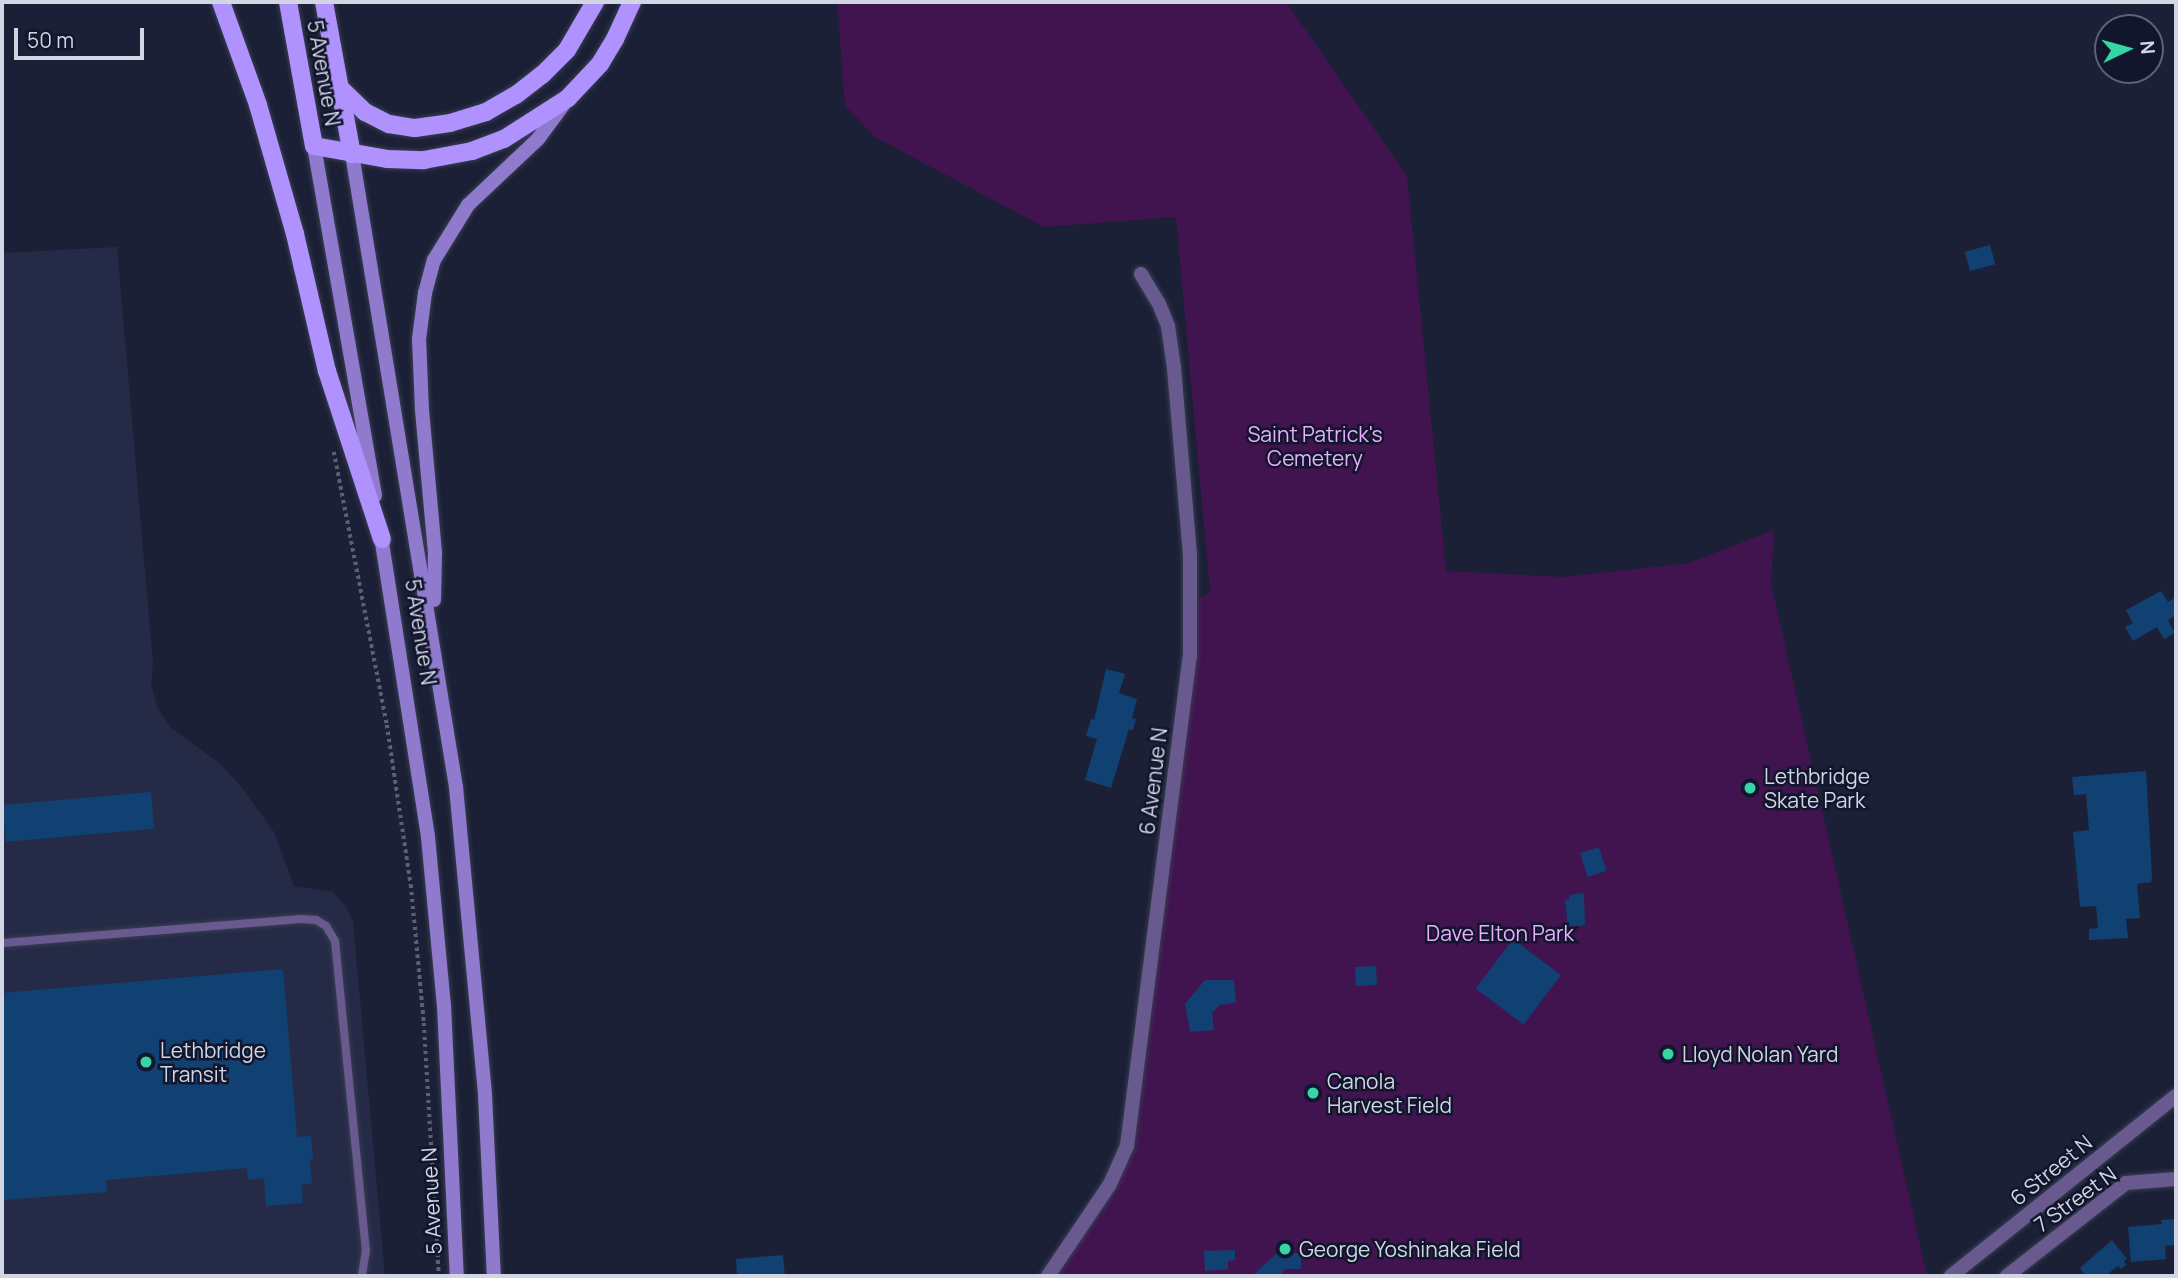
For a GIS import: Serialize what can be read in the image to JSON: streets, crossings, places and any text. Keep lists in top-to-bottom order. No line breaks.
{"streets":{"main road":["5 Avenue N"],"street":["6 Avenue N","6 Street N","7 Street N"]},"parks":["Saint Patrick's Cemetery","Dave Elton Park"],"places":["Lethbridge Skate Park","Lloyd Nolan Yard","Lethbridge Transit","Canola Harvest Field","George Yoshinaka Field"],"scale_bar":"50 m","north":"right"}
